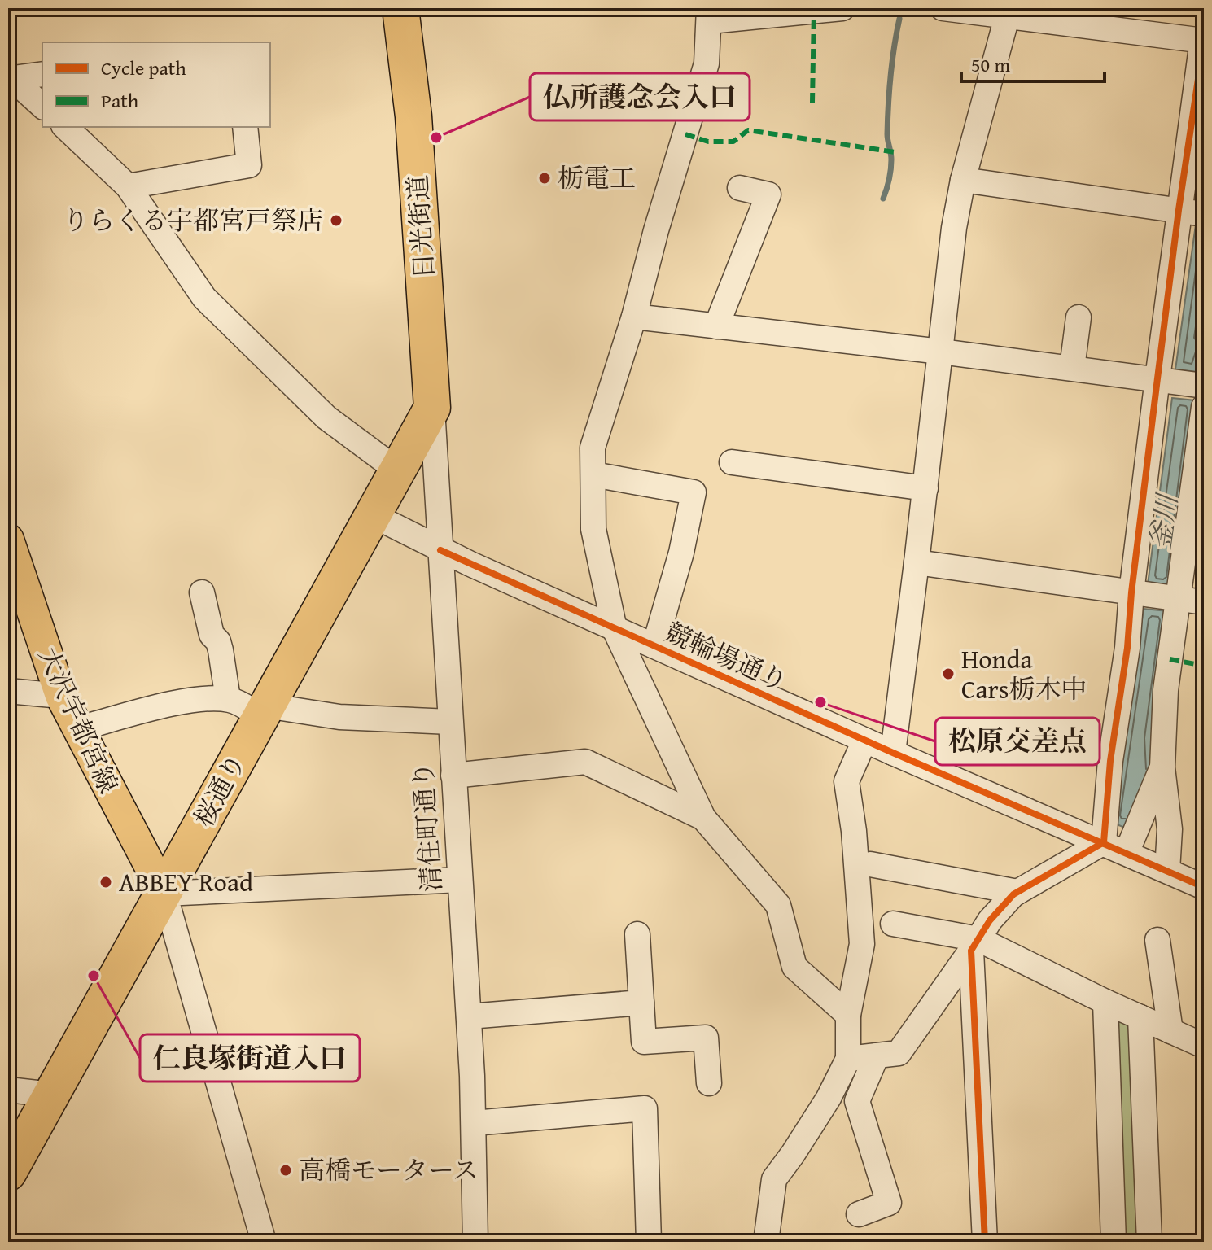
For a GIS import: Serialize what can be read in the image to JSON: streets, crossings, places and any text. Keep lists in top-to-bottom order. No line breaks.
{"streets":{"highway":["日光街道","桜通り"],"main road":["大沢宇都宮線"],"street":["競輪場通り","清住町通り"]},"crossings":[["日光街道","桜通り"],["日光街道","清住町通り"],["競輪場通り","桜通り"],["競輪場通り","清住町通り"],["大沢宇都宮線","桜通り"],["桜通り","清住町通り"]],"water":["釜川"],"places":["仏所護念会入口","栃電工","りらくる宇都宮戸祭店","Honda Cars栃木中","松原交差点","ABBEY Road","仁良塚街道入口","高橋モータース"],"legend":["Cycle path","Path"],"scale_bar":"50 m"}
